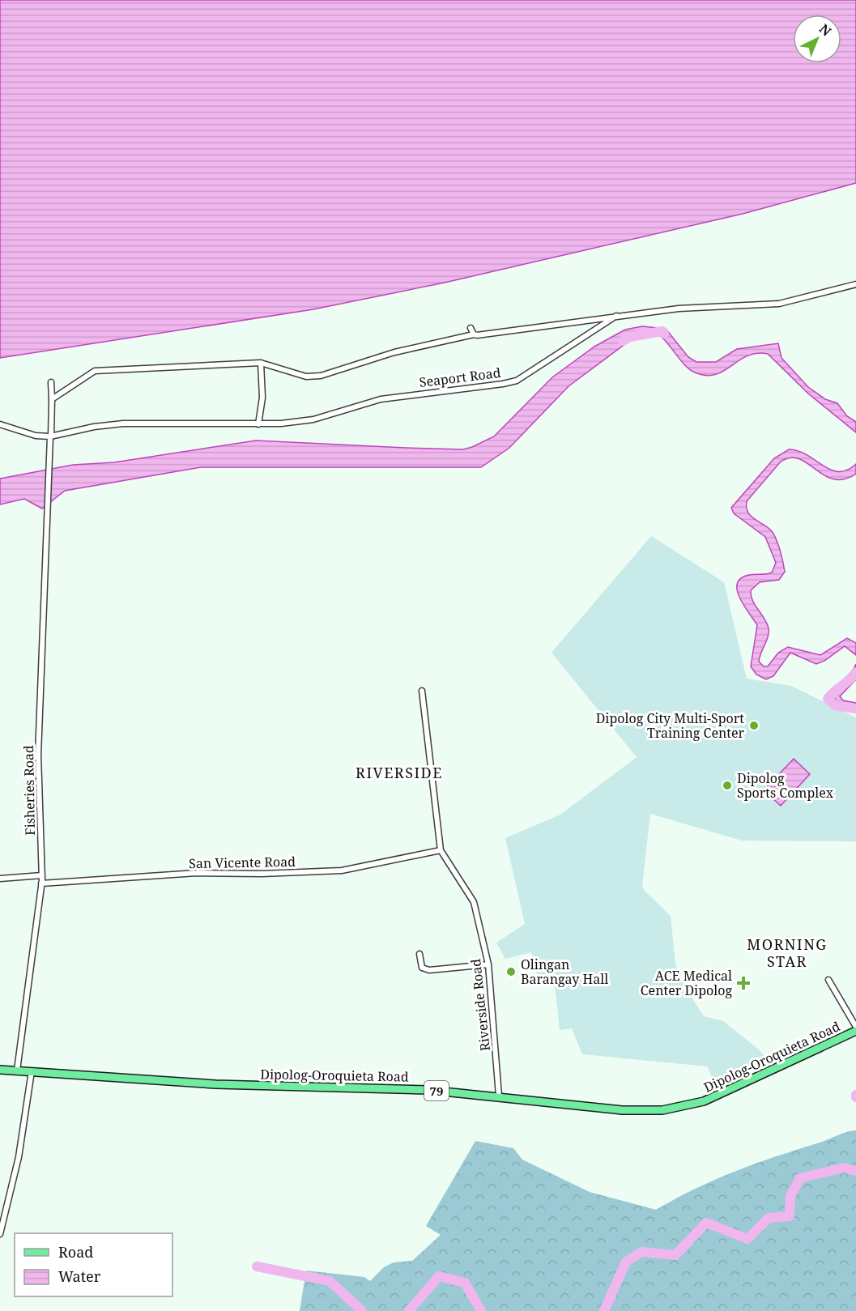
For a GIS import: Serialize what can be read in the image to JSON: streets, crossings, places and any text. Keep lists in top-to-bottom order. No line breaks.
{"streets":{"main road":["Dipolog-Oroquieta Road","79"],"street":["Seaport Road","Fisheries Road","San Vicente Road","Riverside Road"]},"crossings":[["Seaport Road","Fisheries Road"],["Fisheries Road","San Vicente Road"],["Fisheries Road","Dipolog-Oroquieta Road"],["San Vicente Road","Riverside Road"],["Riverside Road","Dipolog-Oroquieta Road"]],"districts":["RIVERSIDE","MORNING STAR"],"places":{"other":["Dipolog City Multi-Sport Training Center","Dipolog Sports Complex","Olingan Barangay Hall"],"health":["ACE Medical Center Dipolog"]},"legend":["Road","Water"],"north":"top right"}
